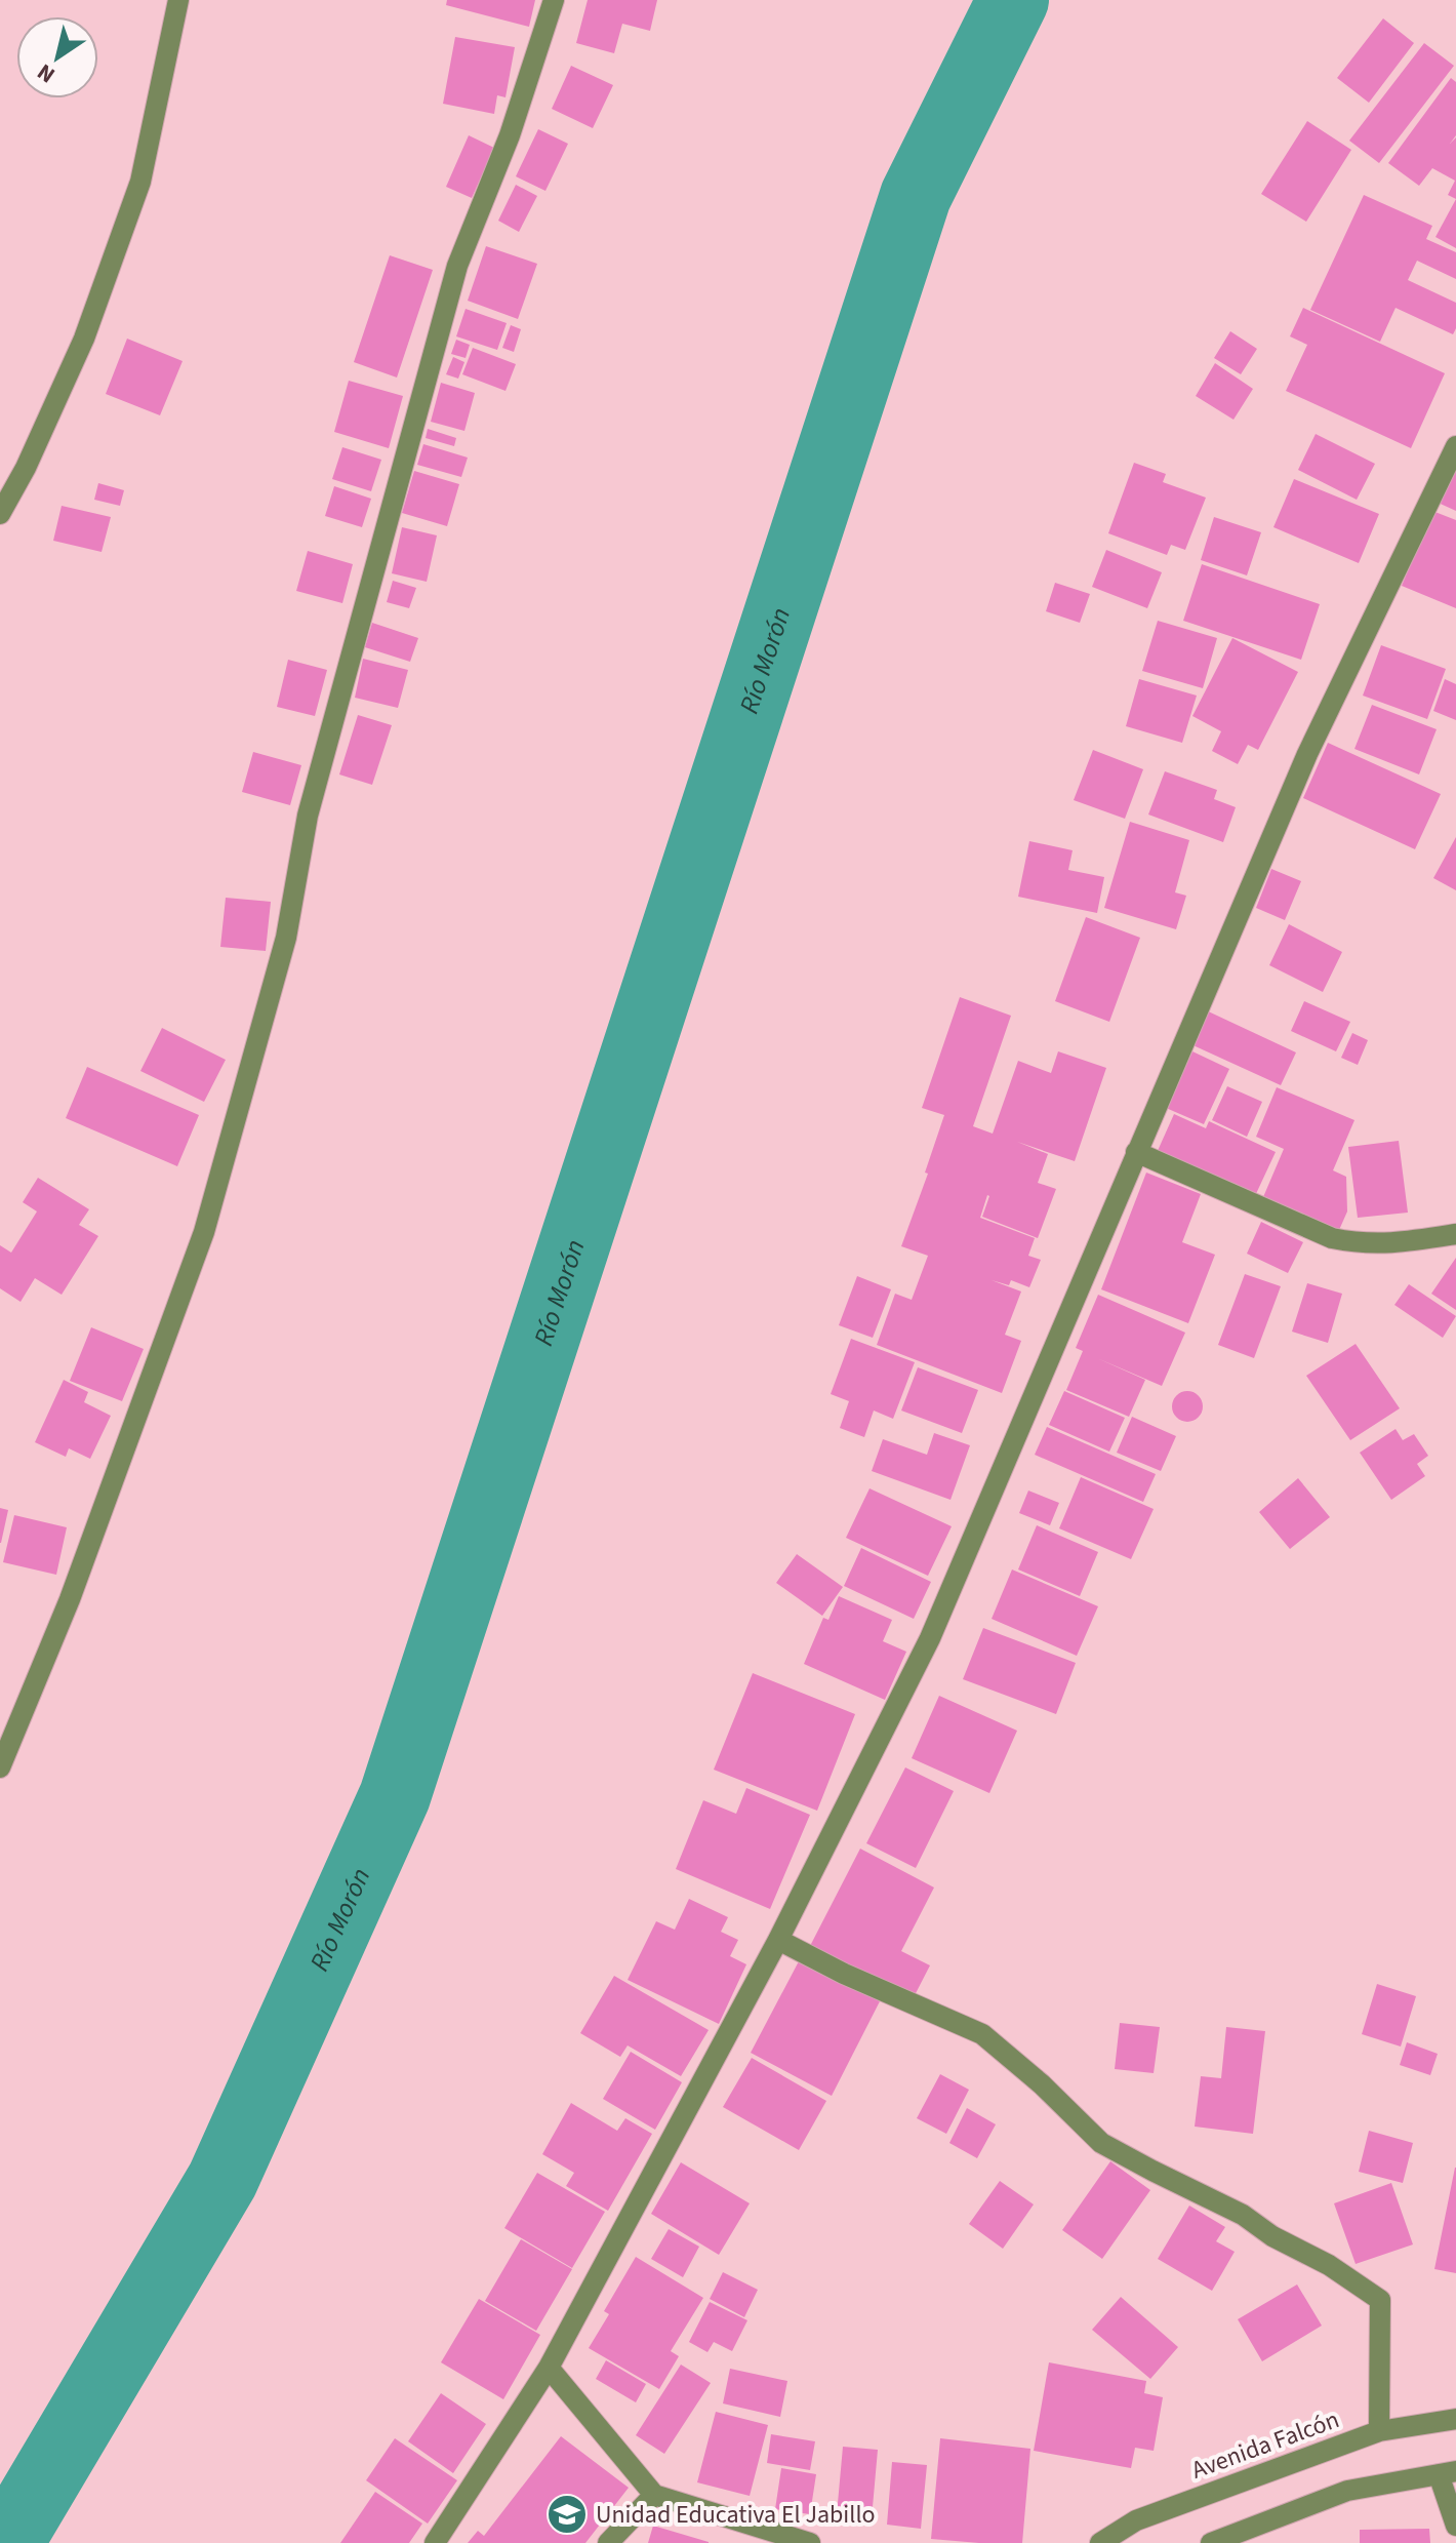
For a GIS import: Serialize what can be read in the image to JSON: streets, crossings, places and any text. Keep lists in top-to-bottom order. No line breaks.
{"streets":{"street":["Avenida Falcón"]},"water":["Río Morón"],"places":{"school or university":["Unidad Educativa El Jabillo"]},"north":"bottom left"}
